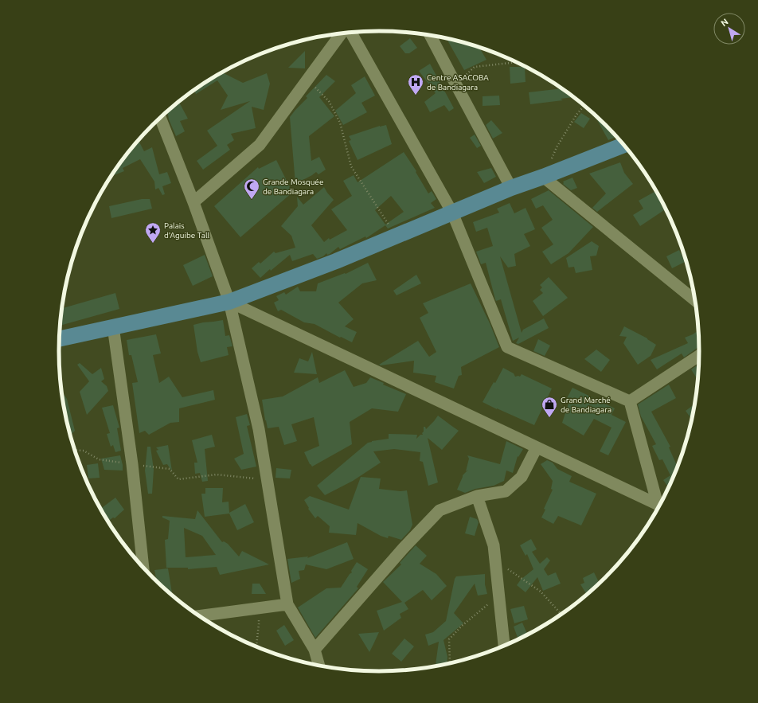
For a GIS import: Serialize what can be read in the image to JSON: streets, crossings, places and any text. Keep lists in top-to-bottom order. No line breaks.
{"places":{"hospital":["Centre ASACOBA de Bandiagara"],"mosque":["Grande Mosquée de Bandiagara"],"place":["Palais d'Aguibe Tall"],"shop":["Grand Marché de Bandiagara"]},"north":"top left"}
